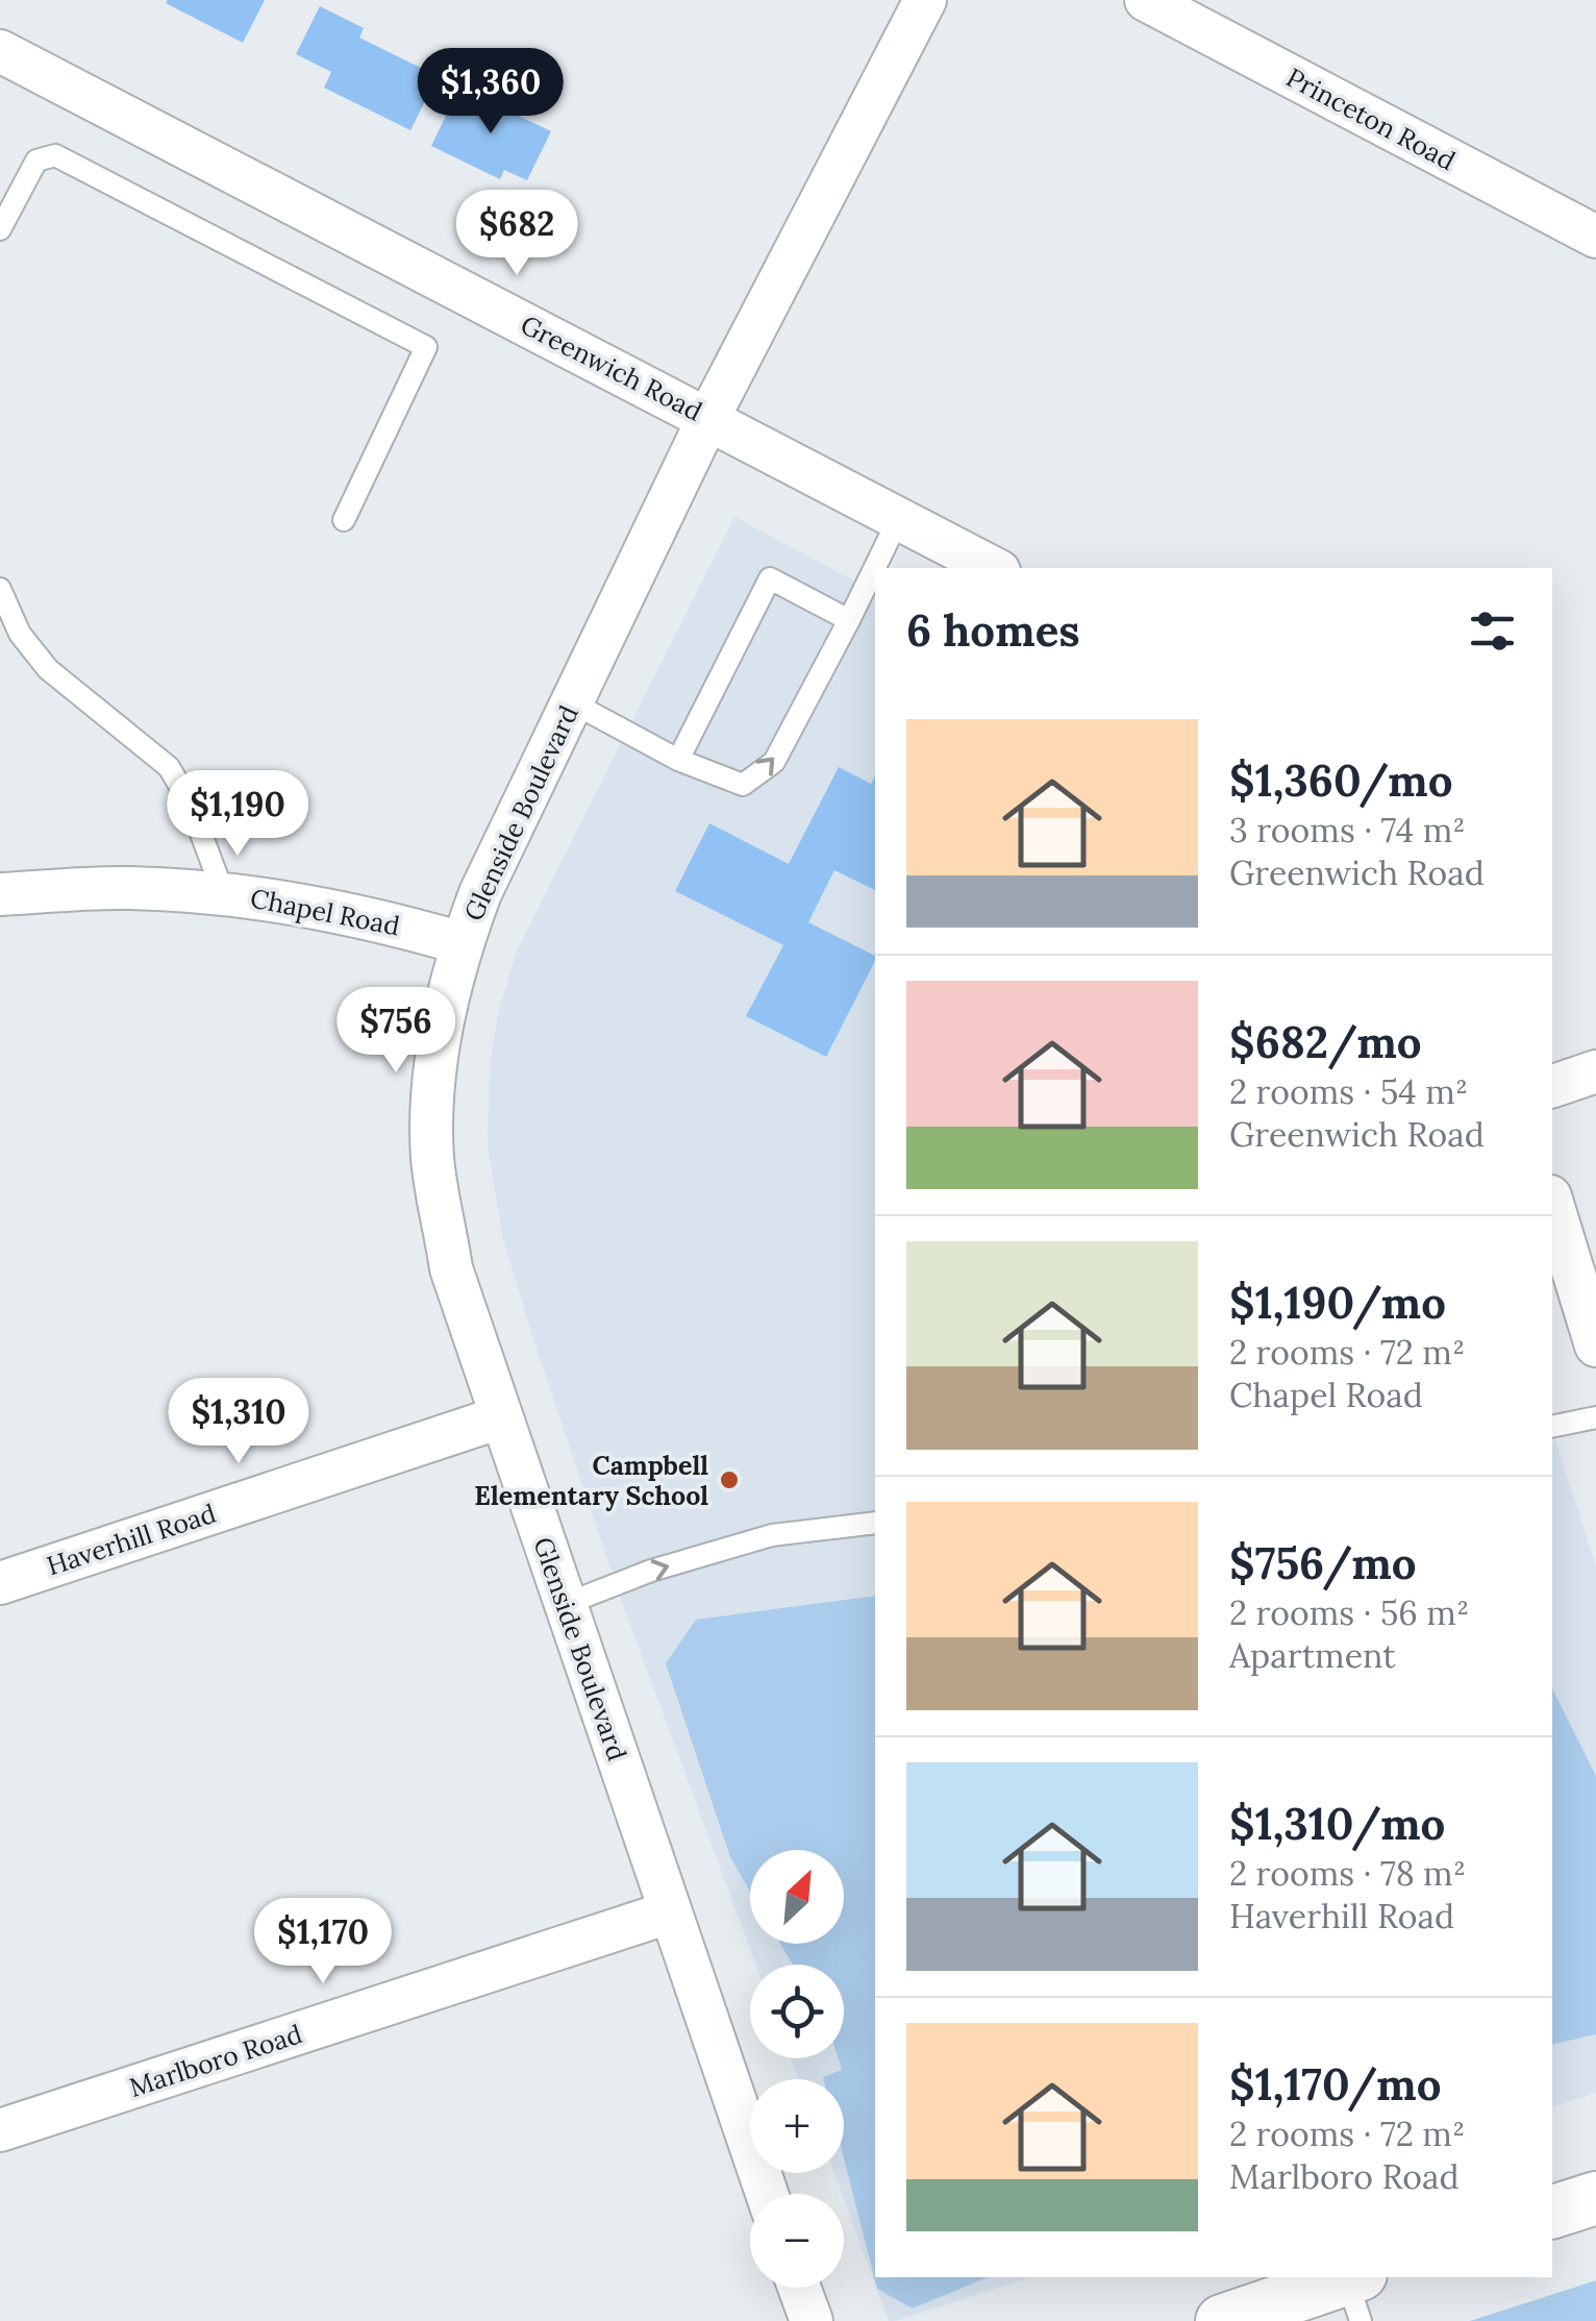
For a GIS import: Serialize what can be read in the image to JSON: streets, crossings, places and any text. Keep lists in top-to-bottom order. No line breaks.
{"streets":{"street":["Princeton Road","Greenwich Road","Glenside Boulevard","Chapel Road","Haverhill Road","Marlboro Road"]},"crossings":[["Greenwich Road","Glenside Boulevard"],["Glenside Boulevard","Chapel Road"],["Glenside Boulevard","Haverhill Road"],["Glenside Boulevard","Marlboro Road"]],"places":["Campbell Elementary School"],"north":"top right","page":{"price":["$1,360","$682","$1,190","$756","$1,310","$1,170"],"heading":"6 homes","list":[{"name":"$1,360/mo","note":"3 rooms · 74 m² · Greenwich Road"},{"name":"$682/mo","note":"2 rooms · 54 m² · Greenwich Road"},{"name":"$1,190/mo","note":"2 rooms · 72 m² · Chapel Road"},{"name":"$756/mo","note":"2 rooms · 56 m² · Apartment"},{"name":"$1,310/mo","note":"2 rooms · 78 m² · Haverhill Road"},{"name":"$1,170/mo","note":"2 rooms · 72 m² · Marlboro Road"}],"map_buttons":["+","−"]}}
